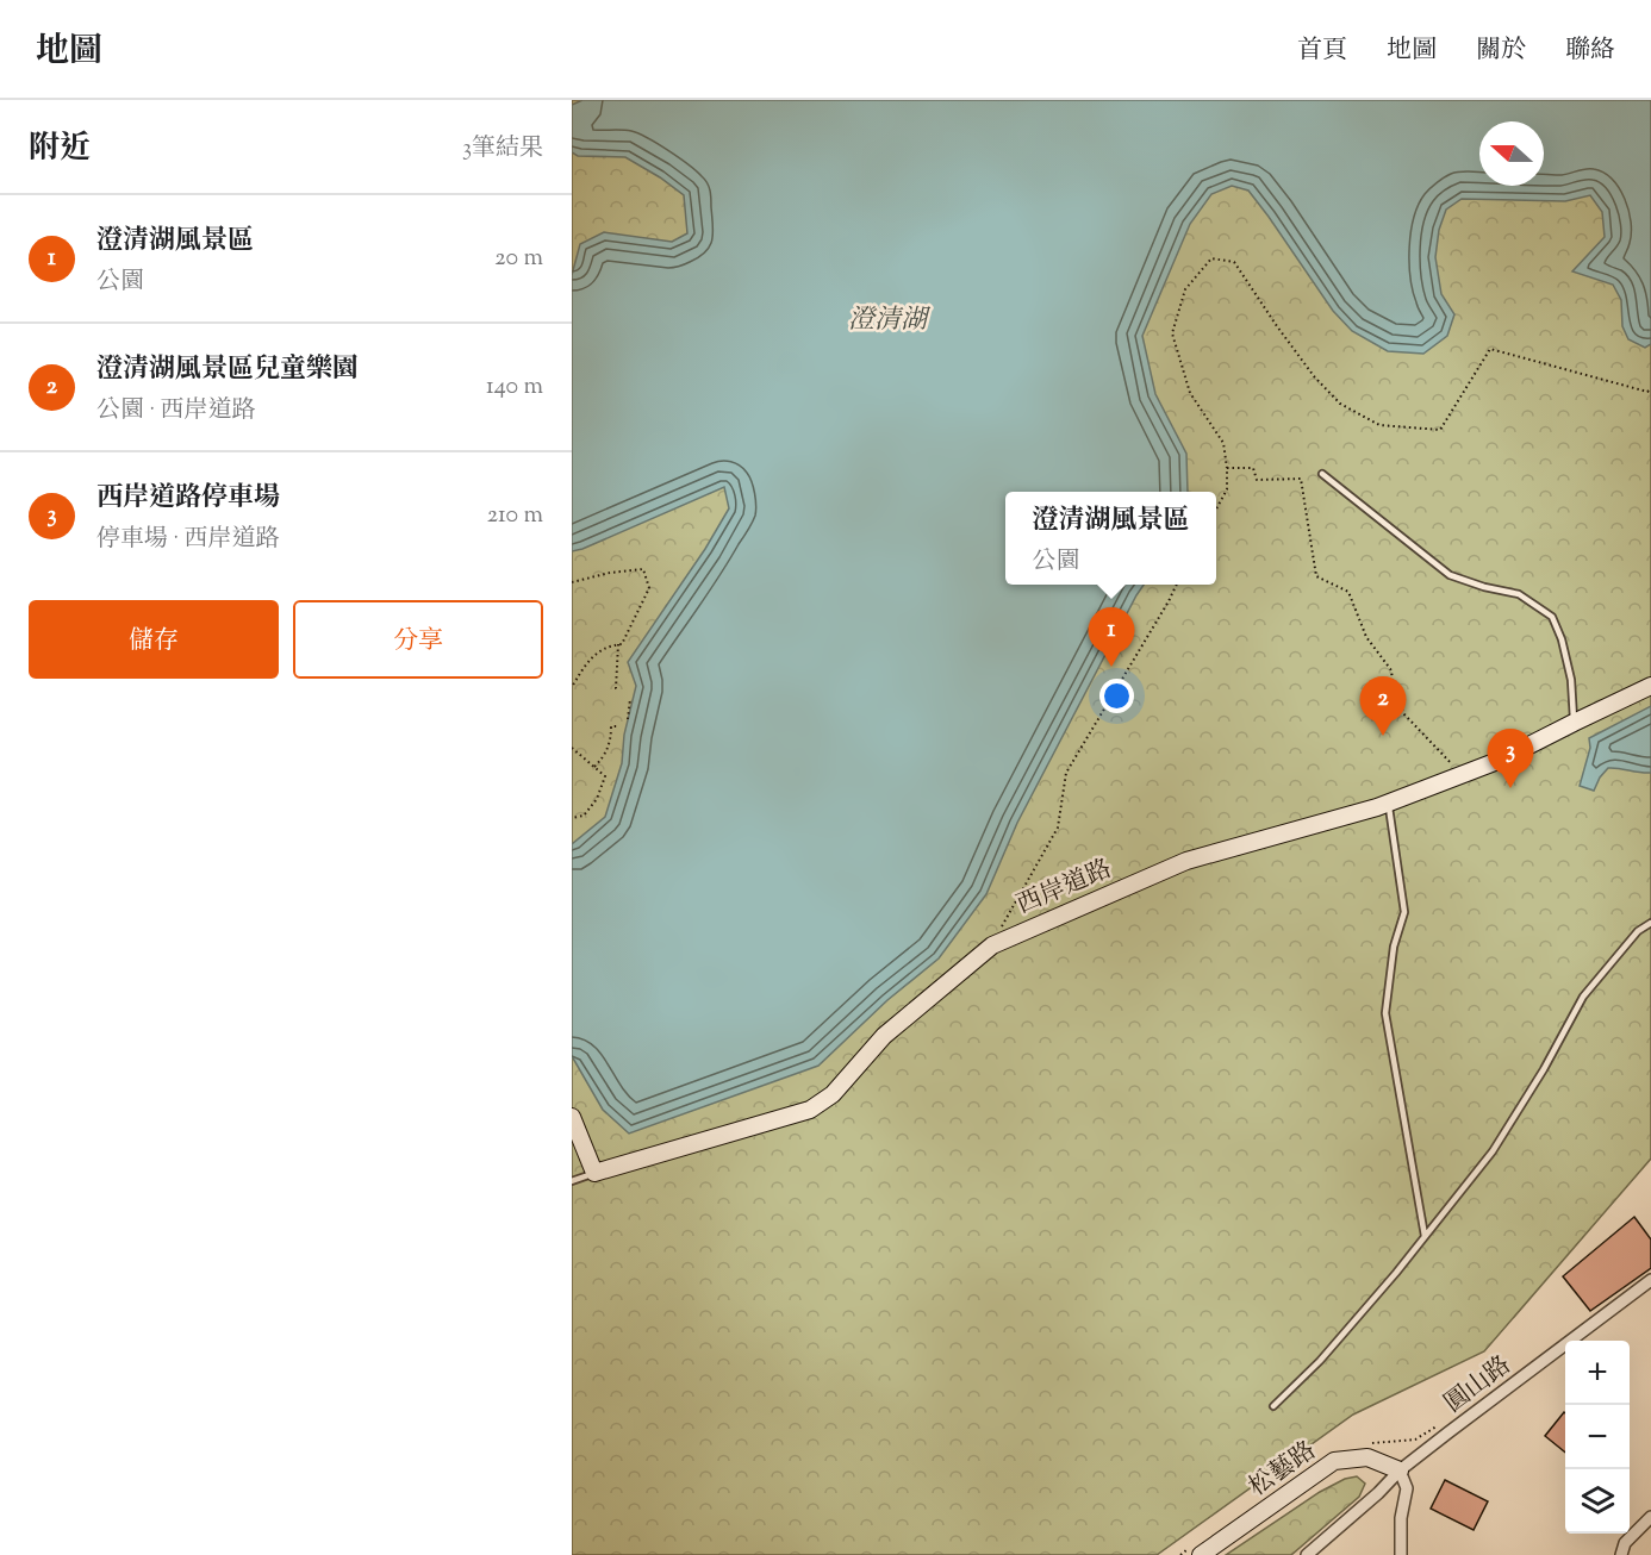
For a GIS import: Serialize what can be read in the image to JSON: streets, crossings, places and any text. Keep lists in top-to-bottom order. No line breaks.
{"streets":{"street":["西岸道路","圓山路","松藝路"]},"crossings":[["圓山路","松藝路"]],"water":["澄清湖"],"north":"left","page":{"header":"地圖","nav":["首頁","地圖","關於","聯絡"],"heading":["附近","3筆結果"],"list":[{"mark":"1","name":"澄清湖風景區","note":"公園","value":"20 m"},{"mark":"2","name":"澄清湖風景區兒童樂園","note":"公園 · 西岸道路","value":"140 m"},{"mark":"3","name":"西岸道路停車場","note":"停車場 · 西岸道路","value":"210 m"}],"popup":["澄清湖風景區","公園"],"buttons":["儲存","分享"],"pins":["1","2","3"],"map_buttons":["+","−"]}}
